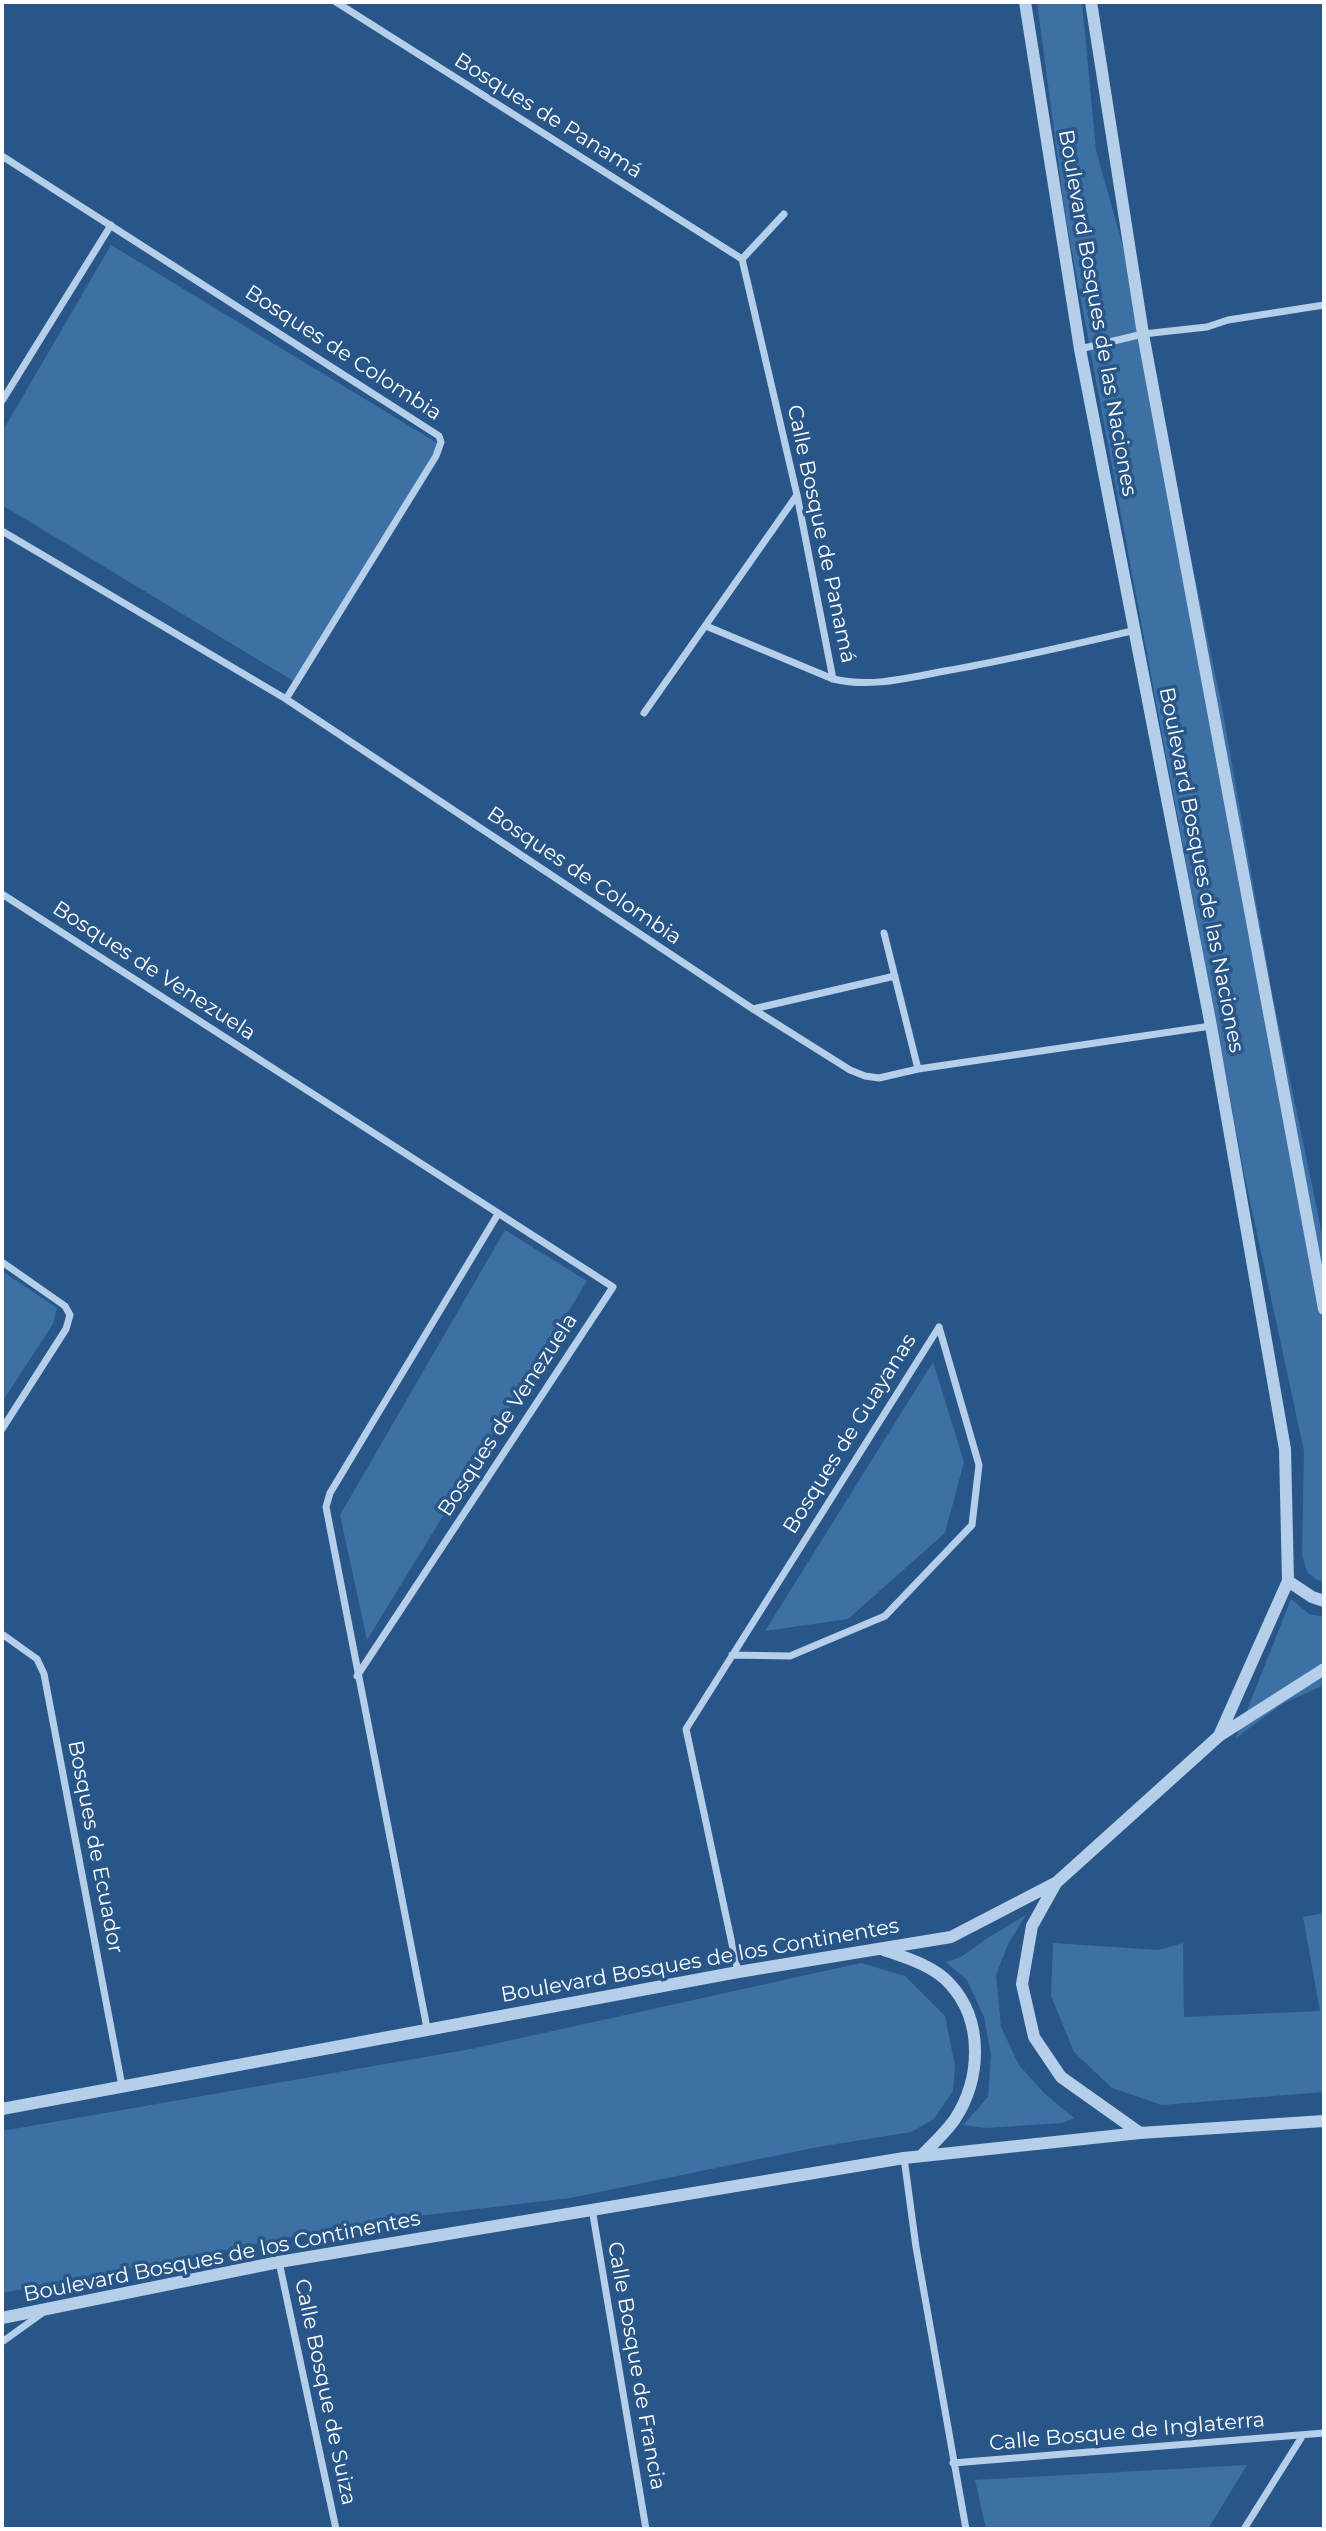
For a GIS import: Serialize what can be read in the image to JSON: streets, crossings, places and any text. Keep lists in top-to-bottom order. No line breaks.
{"streets":{"street":["Bosques de Panamá","Boulevard Bosques de las Naciones","Bosques de Colombia","Calle Bosque de Panamá","Bosques de Venezuela","Bosques de Guayanas","Bosques de Ecuador","Boulevard Bosques de los Continentes","Calle Bosque de Francia","Calle Bosque de Suiza","Calle Bosque de Inglaterra"]},"crossings":[["Bosques de Panamá","Calle Bosque de Panamá"],["Boulevard Bosques de las Naciones","Calle Bosque de Panamá"],["Boulevard Bosques de las Naciones","Boulevard Bosques de los Continentes"],["Bosques de Guayanas","Boulevard Bosques de los Continentes"],["Bosques de Ecuador","Boulevard Bosques de los Continentes"],["Boulevard Bosques de los Continentes","Calle Bosque de Francia"],["Boulevard Bosques de los Continentes","Calle Bosque de Suiza"]]}
